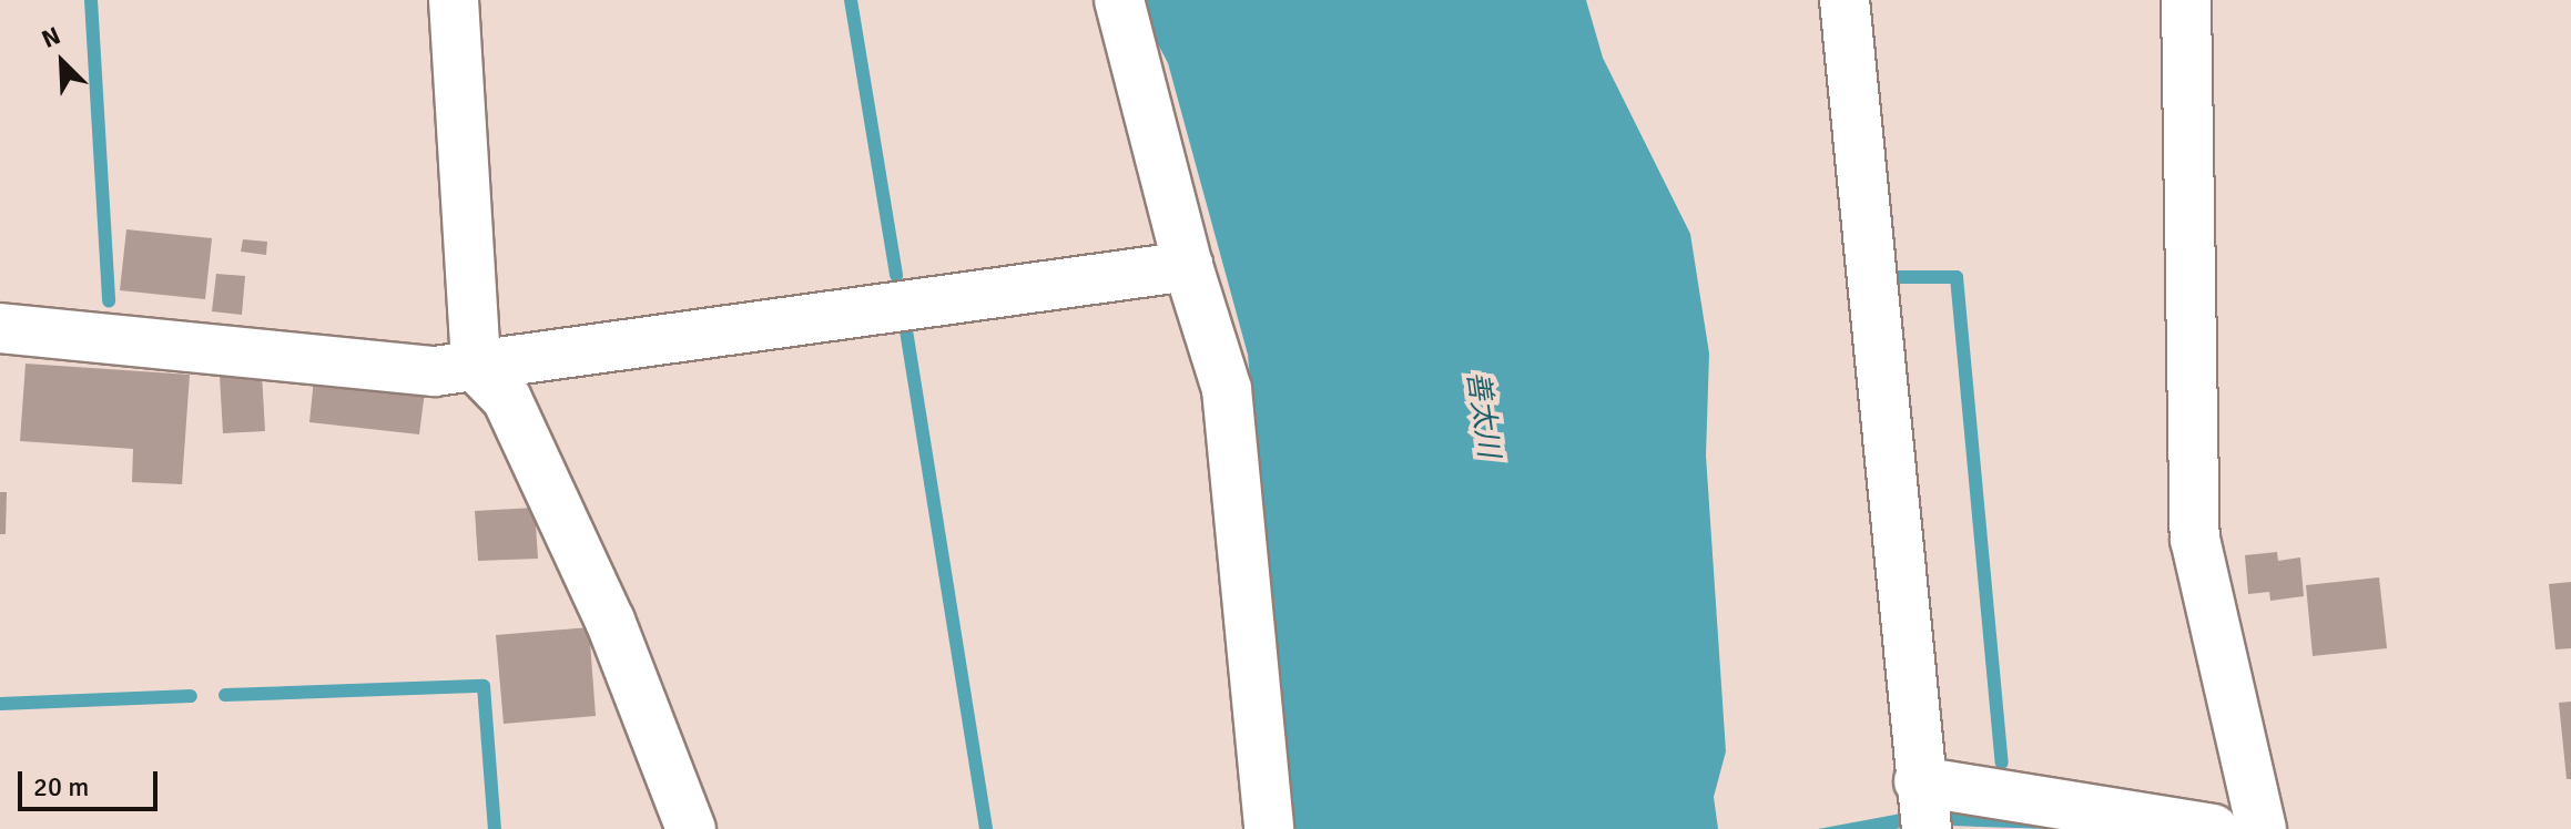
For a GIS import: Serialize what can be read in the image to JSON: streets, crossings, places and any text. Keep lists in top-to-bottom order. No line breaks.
{"water":["善太川"],"scale_bar":"20 m","north":"top left"}
